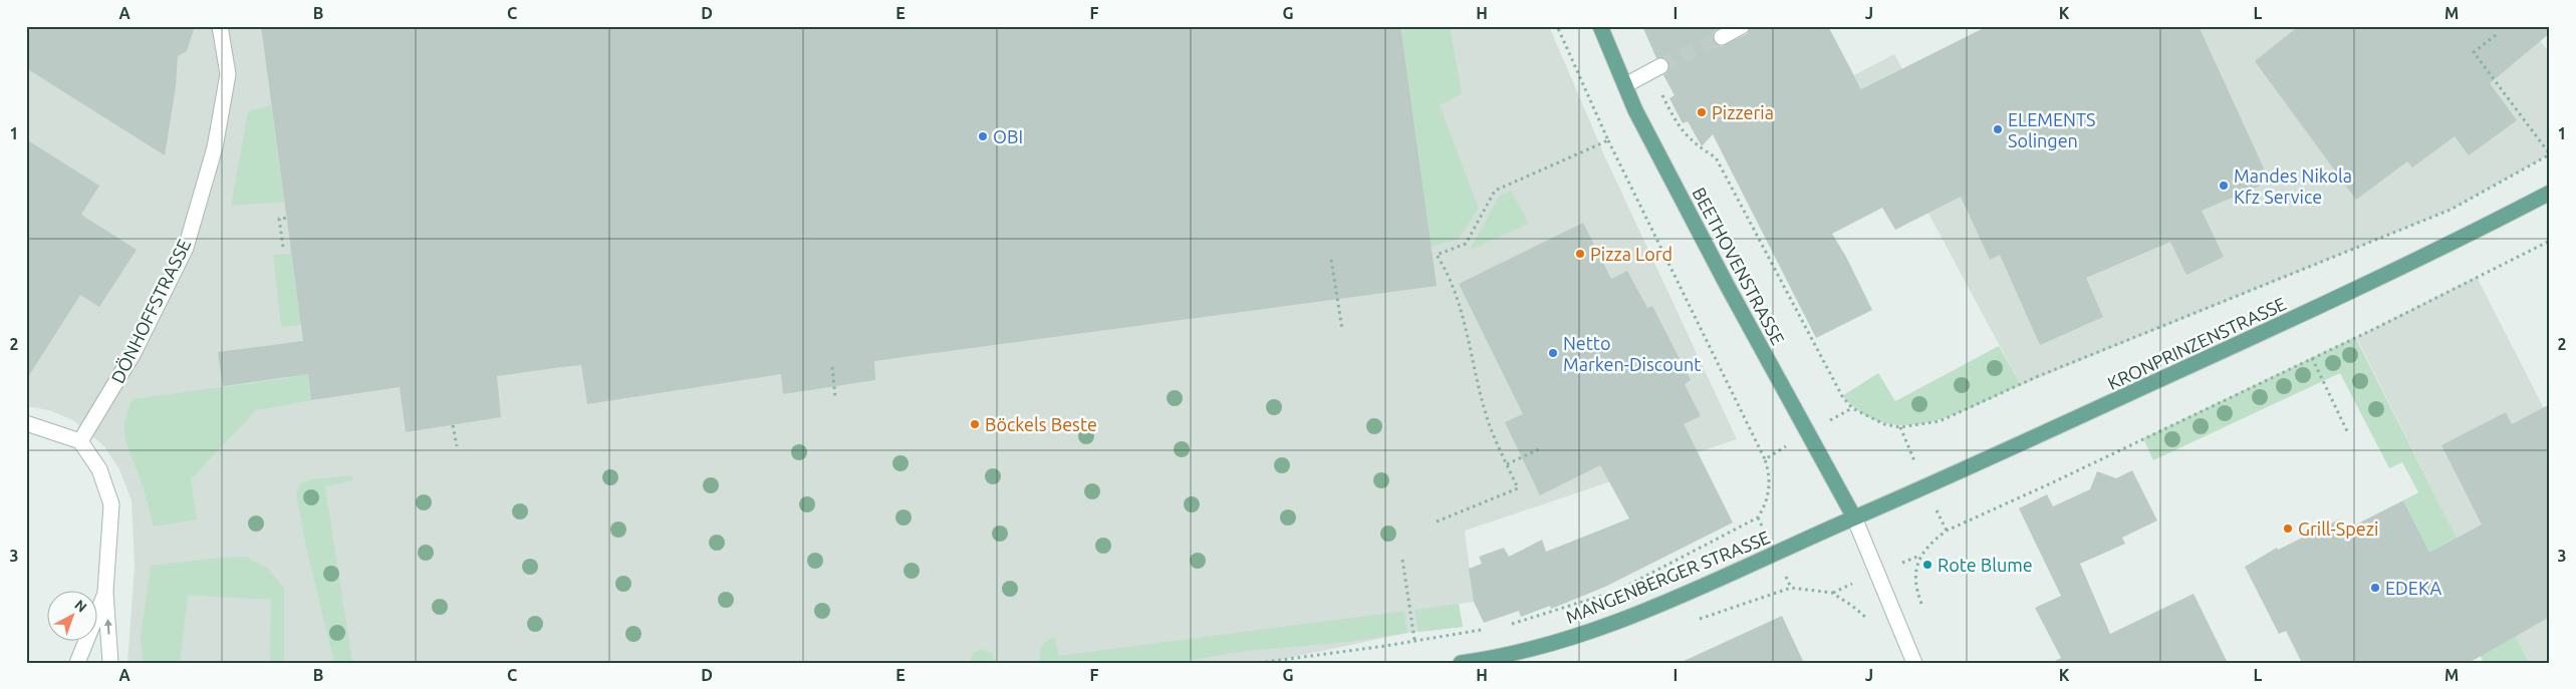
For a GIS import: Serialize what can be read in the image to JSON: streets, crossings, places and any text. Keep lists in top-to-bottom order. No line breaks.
{"streets":{"main road":["BEETHOVENSTRASSE","KRONPRINZENSTRASSE","MANGENBERGER STRASSE"],"street":["DÖNHOFFSTRASSE"]},"crossings":[["BEETHOVENSTRASSE","KRONPRINZENSTRASSE"],["BEETHOVENSTRASSE","MANGENBERGER STRASSE"],["KRONPRINZENSTRASSE","MANGENBERGER STRASSE"]],"places":["Pizzeria","ELEMENTS Solingen","OBI","Mandes Nikola Kfz Service","Pizza Lord","Netto Marken-Discount","Böckels Beste","Grill-Spezi","Rote Blume","EDEKA"],"north":"top right","grid":{"columns":["A","B","C","D","E","F","G","H","I","J","K","L","M"],"rows":["1","2","3"]}}
